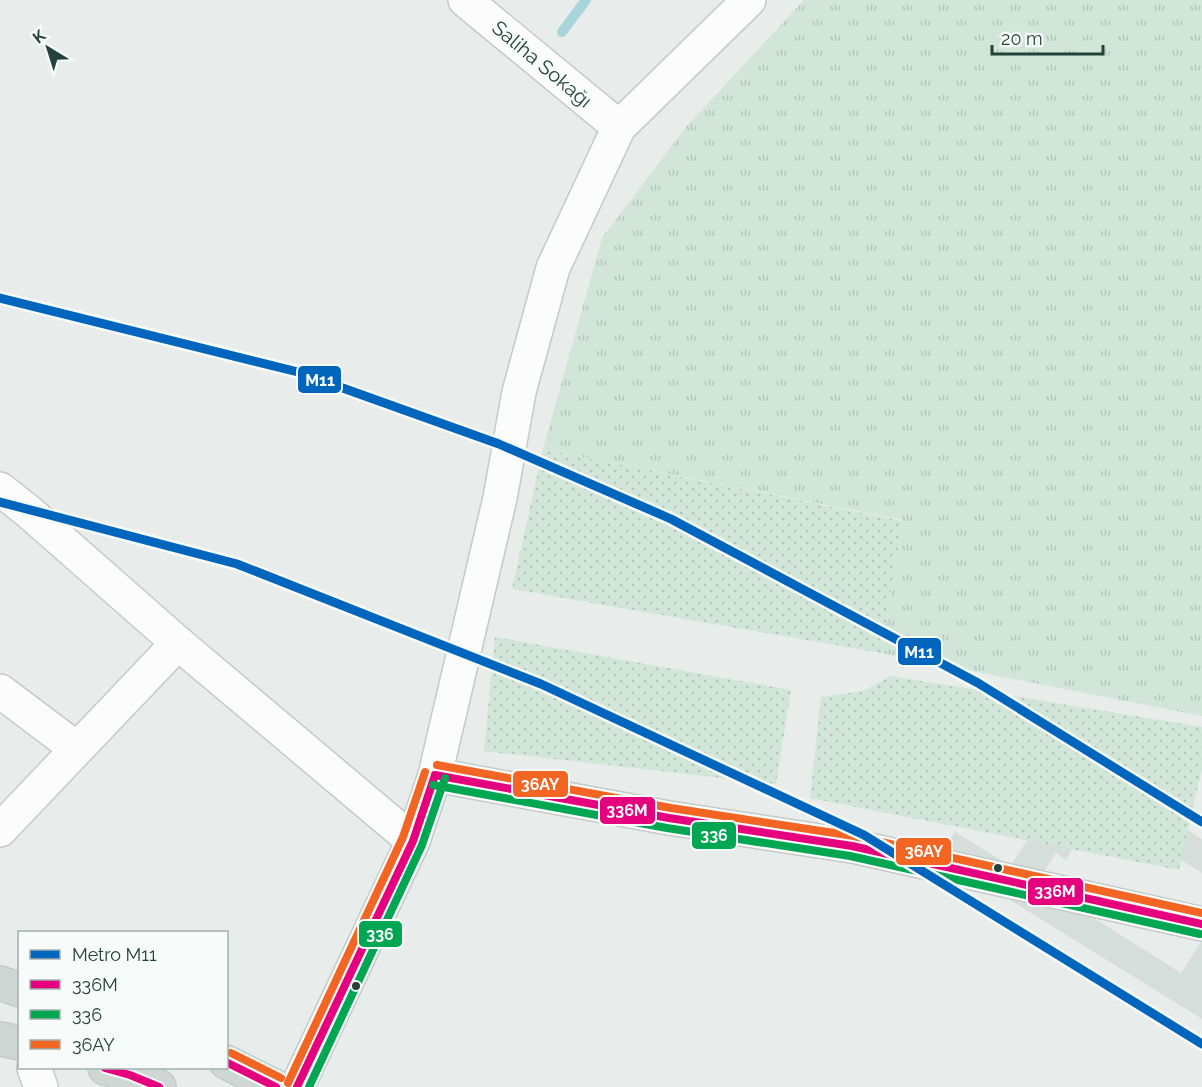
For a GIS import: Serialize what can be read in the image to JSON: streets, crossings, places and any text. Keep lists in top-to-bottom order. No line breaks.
{"streets":{"street":["Saliha Sokağı"]},"lines":["metro line M11","transit line 36AY","transit line 336M","transit line 336"],"legend":["Metro M11","336M","336","36AY"],"scale_bar":"20 m","north":"top left"}
